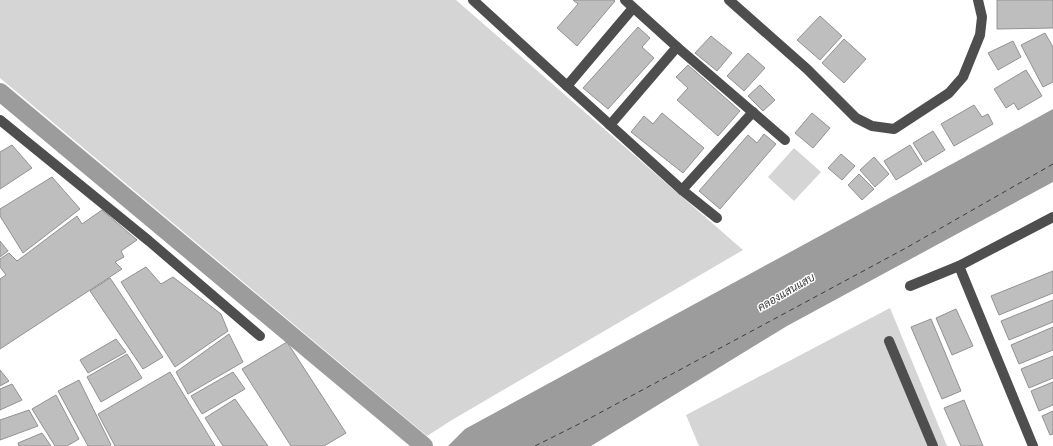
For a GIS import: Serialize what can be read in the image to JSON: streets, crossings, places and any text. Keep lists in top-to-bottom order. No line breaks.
{"water":["คลองแสนแสบ"]}
